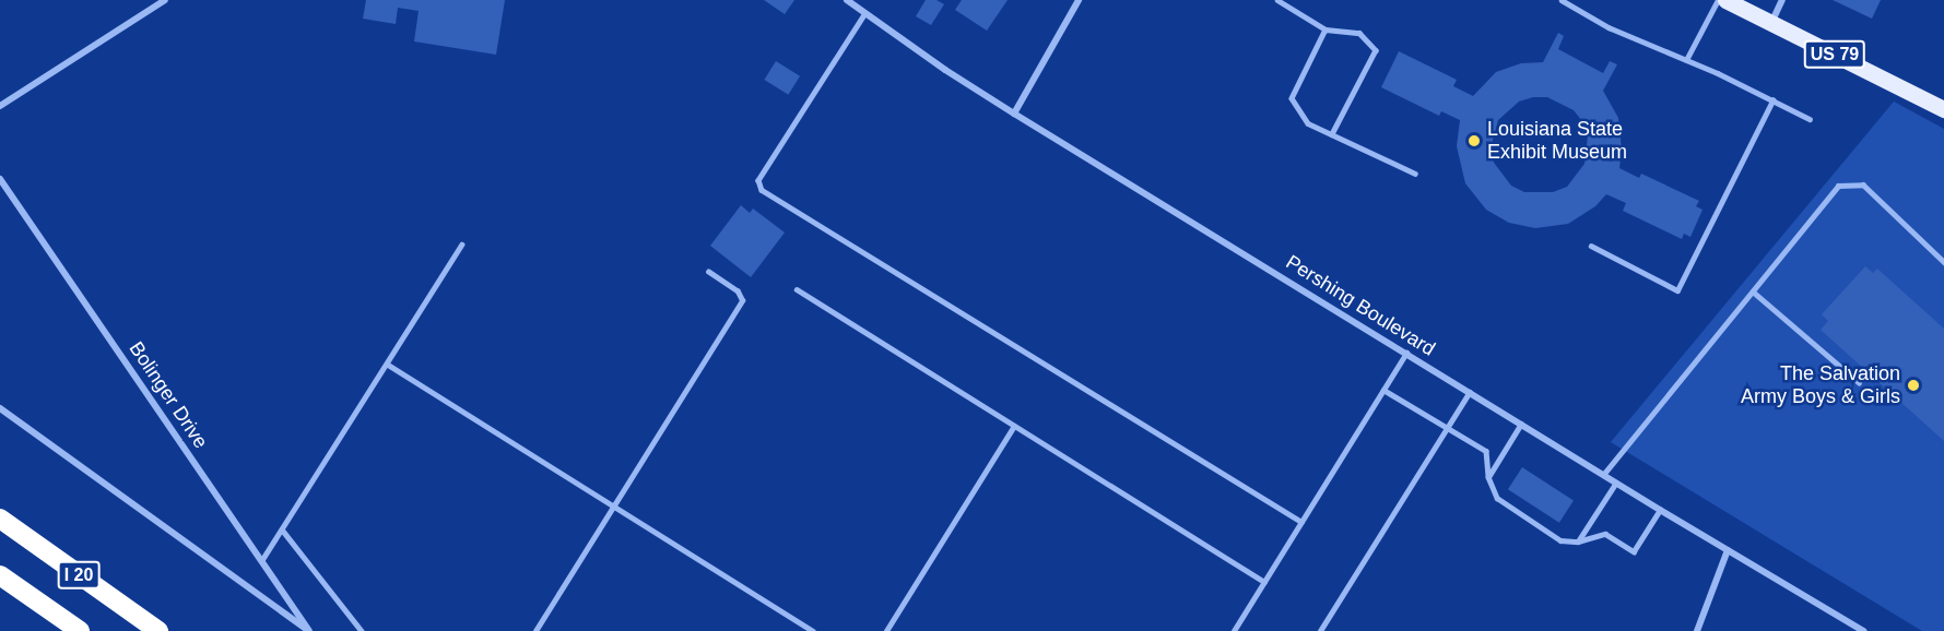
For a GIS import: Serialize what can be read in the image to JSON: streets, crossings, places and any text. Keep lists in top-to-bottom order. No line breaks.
{"streets":{"highway":["I 20"],"main road":["US 79"],"street":["Pershing Boulevard","Bolinger Drive"]},"places":["Louisiana State Exhibit Museum","The Salvation Army Boys & Girls"]}
